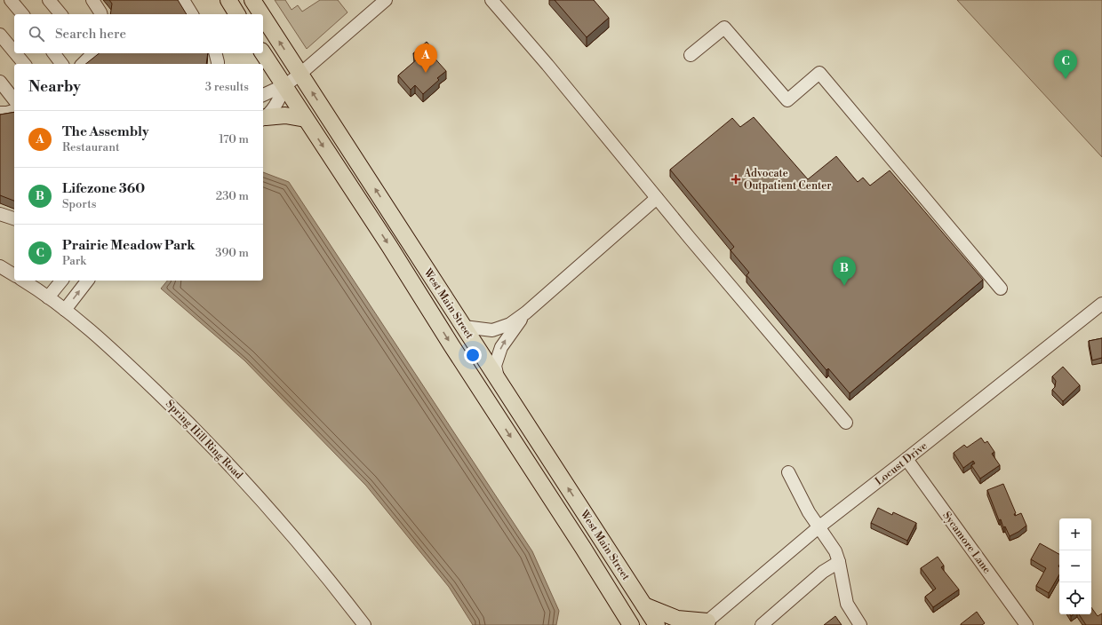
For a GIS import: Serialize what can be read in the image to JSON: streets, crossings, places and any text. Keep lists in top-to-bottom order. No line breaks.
{"streets":{"main road":["West Main Street"],"street":["Spring Hill Ring Road","Locust Drive","Sycamore Lane"]},"crossings":[["Locust Drive","Sycamore Lane"]],"places":{"health":["Advocate Outpatient Center"]},"page":{"search":"Search here","pins":["A","C","B"],"heading":["Nearby","3 results"],"list":[{"mark":"A","name":"The Assembly","note":"Restaurant","value":"170 m"},{"mark":"B","name":"Lifezone 360","note":"Sports","value":"230 m"},{"mark":"C","name":"Prairie Meadow Park","note":"Park","value":"390 m"}],"map_buttons":["+","−"]}}
